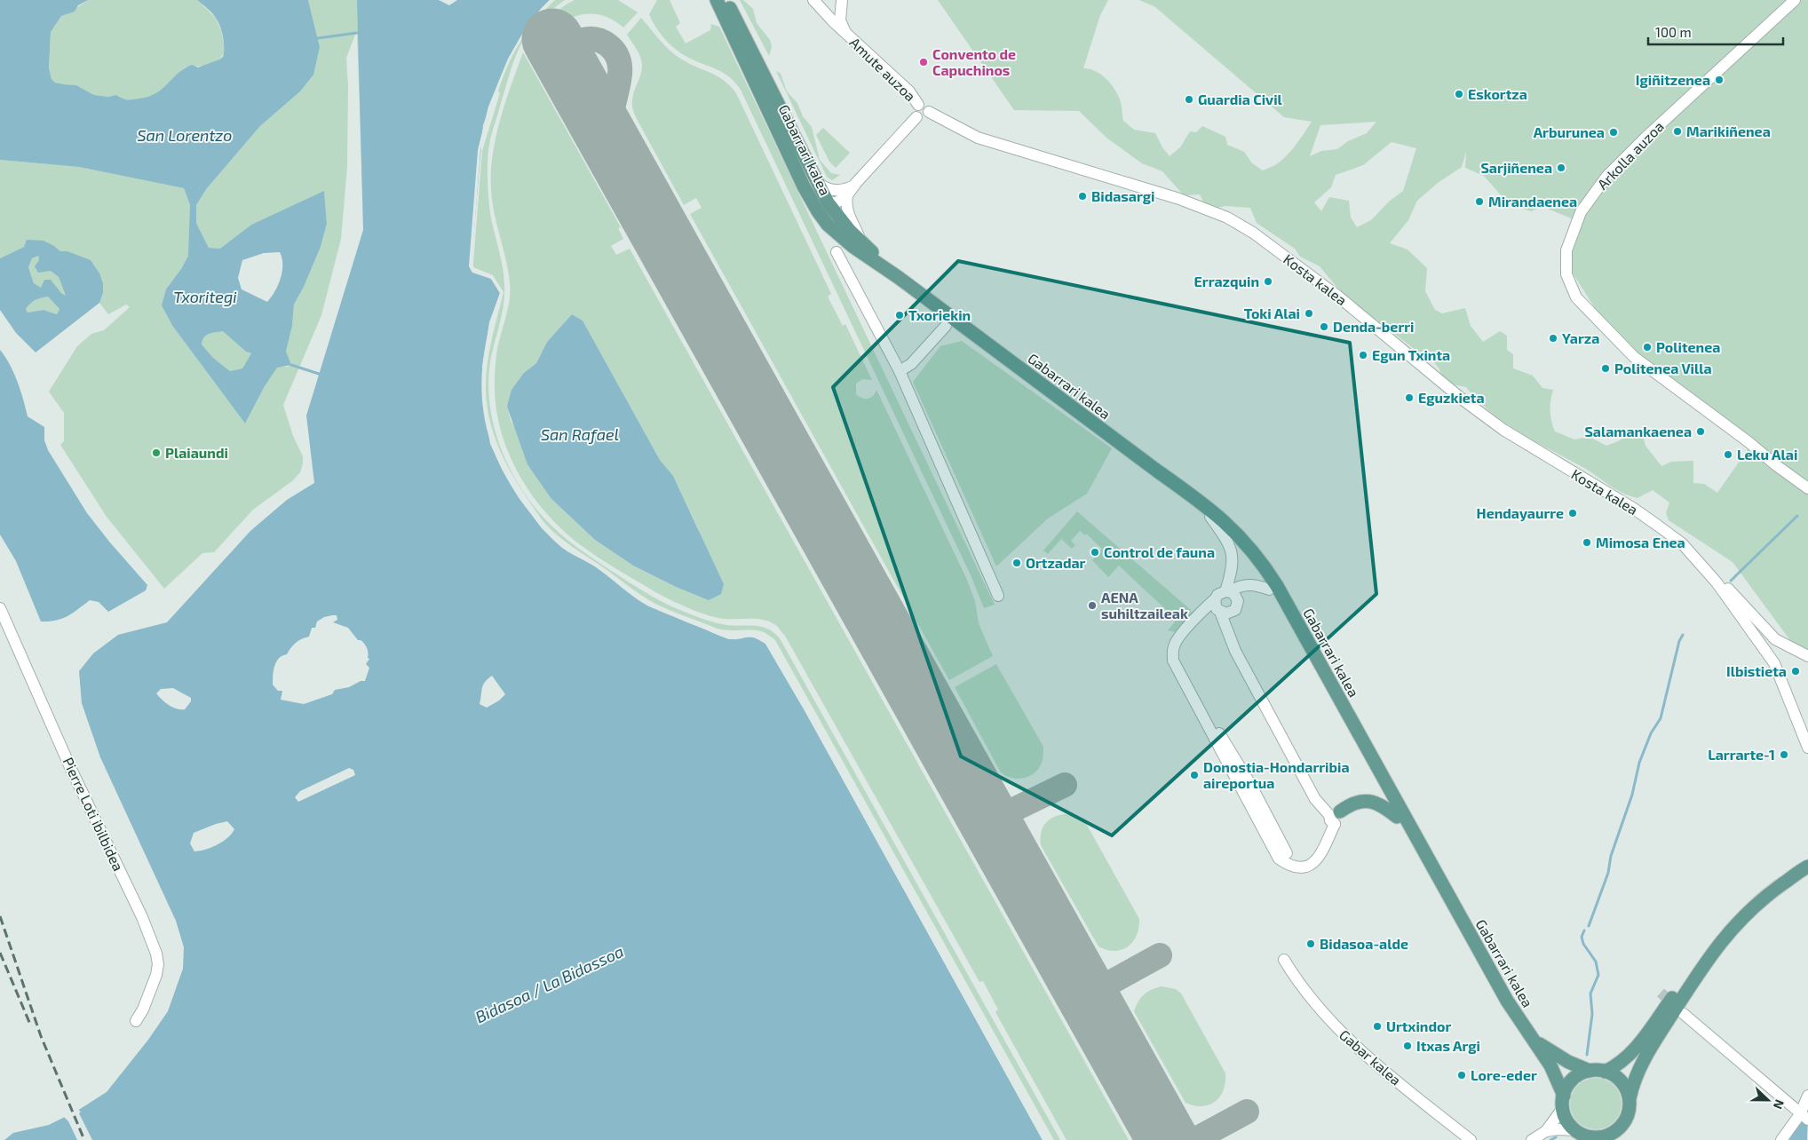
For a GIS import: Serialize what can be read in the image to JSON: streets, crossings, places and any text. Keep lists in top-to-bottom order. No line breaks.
{"streets":{"main road":["Gabarrari kalea"],"street":["Amute auzoa","Arkolla auzoa","Kosta kalea","Pierre Loti ibilbidea","Gabar kalea"]},"crossings":[["Amute auzoa","Kosta kalea"]],"water":["San Lorentzo","Txoritegi","San Rafael","Bidasoa / La Bidassoa"],"places":["Convento de Capuchinos","Igiñitzenea","Eskortza","Guardia Civil","Marikiñenea","Arburunea","Sarjiñenea","Bidasargi","Mirandaenea","Errazquin","Toki Alai","Txoriekin","Denda-berri","Yarza","Politenea","Egun Txinta","Politenea Villa","Eguzkieta","Salamankaenea","Plaiaundi","Leku Alai","Hendayaurre","Mimosa Enea","Control de fauna","Ortzadar","AENA suhiltzaileak","Ilbistieta","Larrarte-1","Donostia-Hondarribia aireportua","Bidasoa-alde","Urtxindor","Itxas Argi","Lore-eder"],"scale_bar":"100 m","north":"right"}
